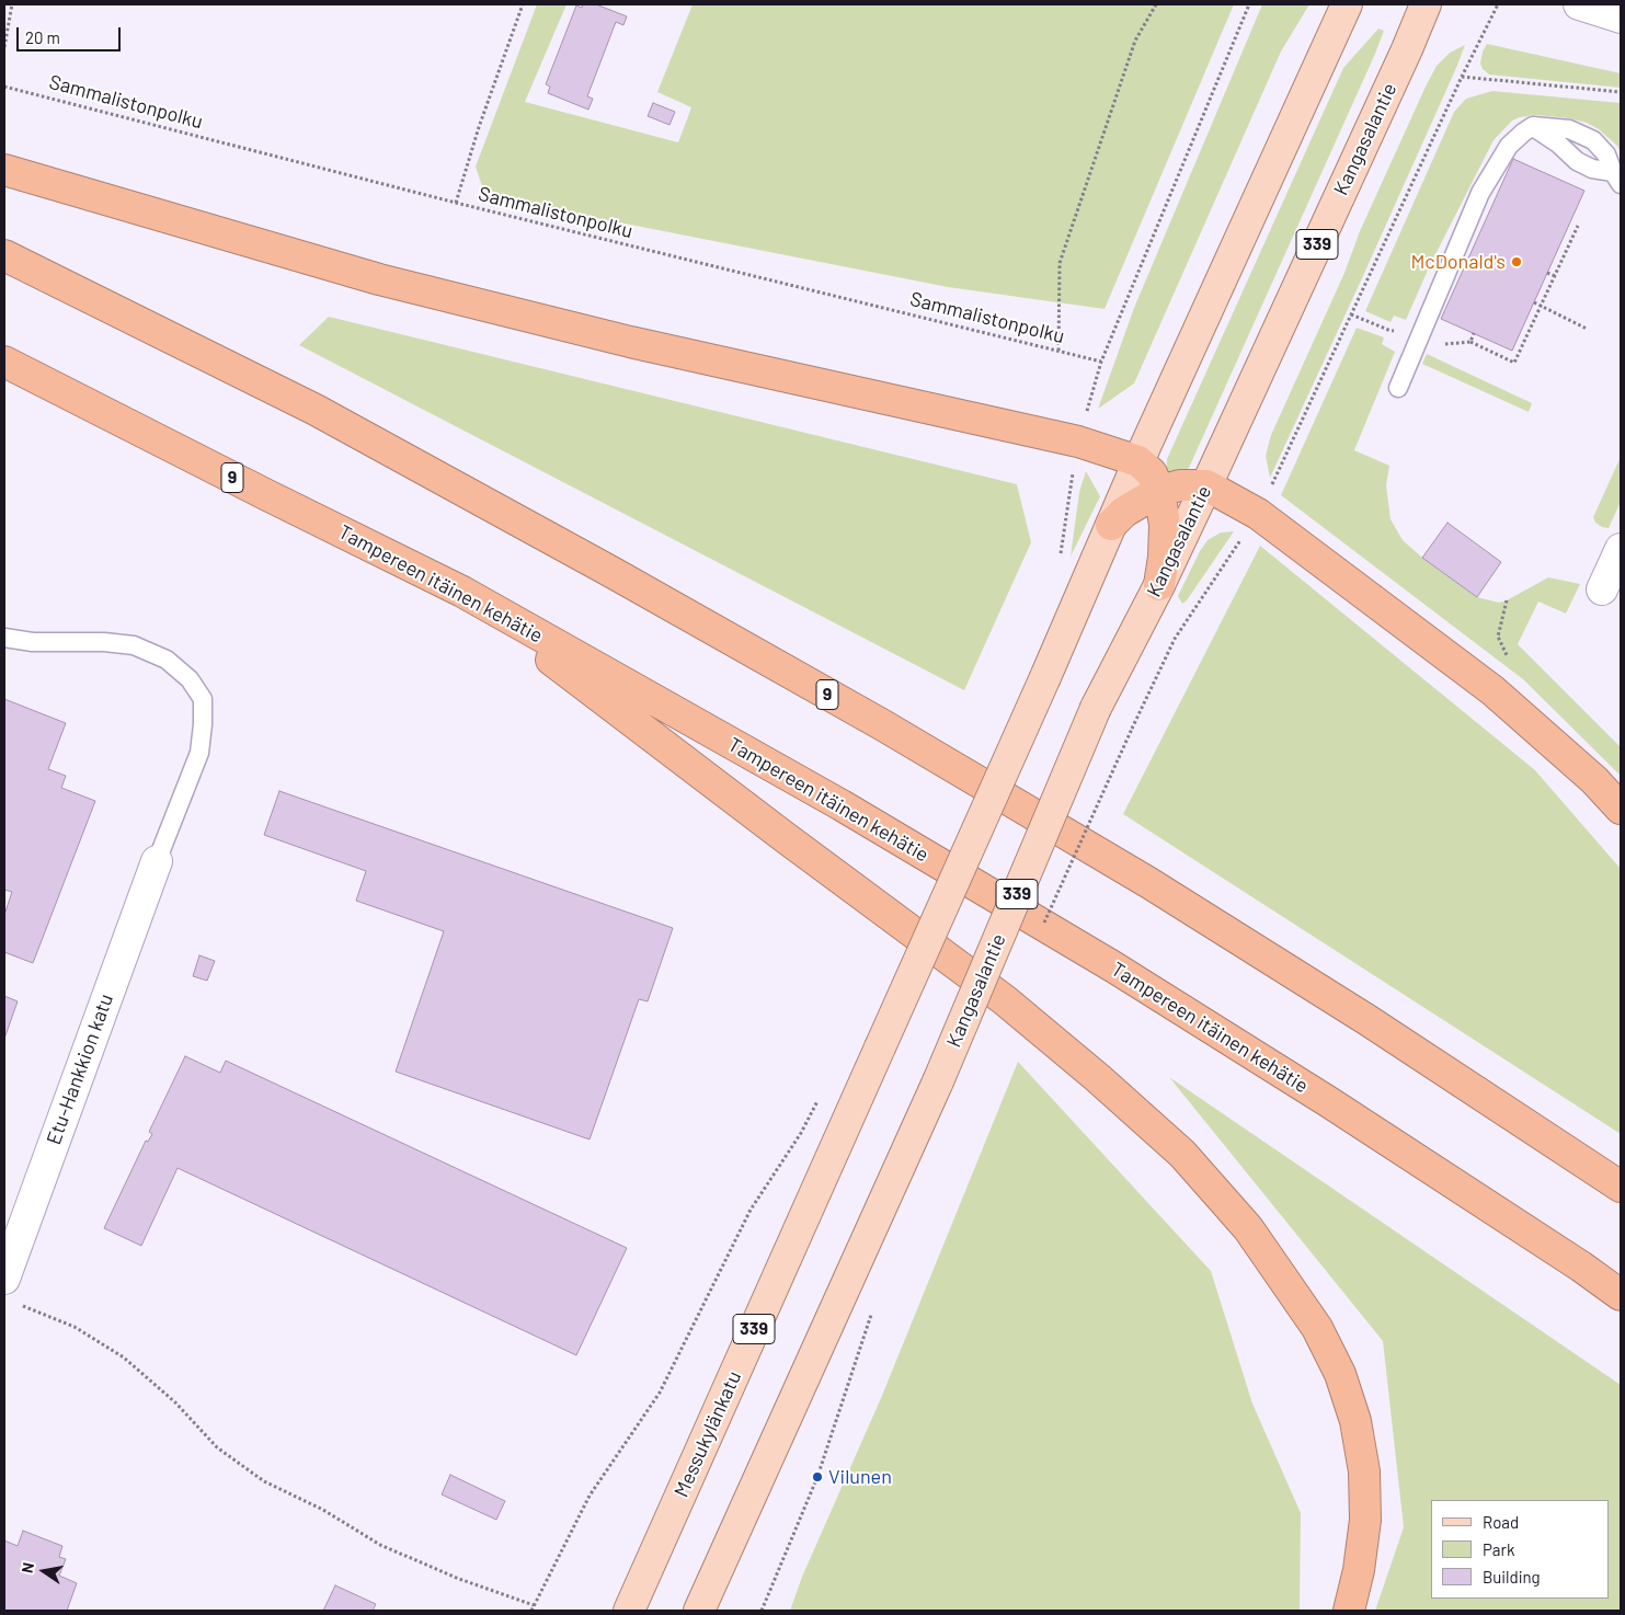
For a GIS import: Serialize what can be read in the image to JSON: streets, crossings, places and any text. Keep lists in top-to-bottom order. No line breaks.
{"streets":{"highway":["9","Tampereen itäinen kehätie"],"main road":["Kangasalantie","339","Messukylänkatu"],"street":["Etu-Hankkion katu"],"path":["Sammalistonpolku"]},"crossings":[["339","Messukylänkatu"]],"places":["McDonald's","Vilunen"],"legend":["Road","Park","Building"],"scale_bar":"20 m","north":"left"}
